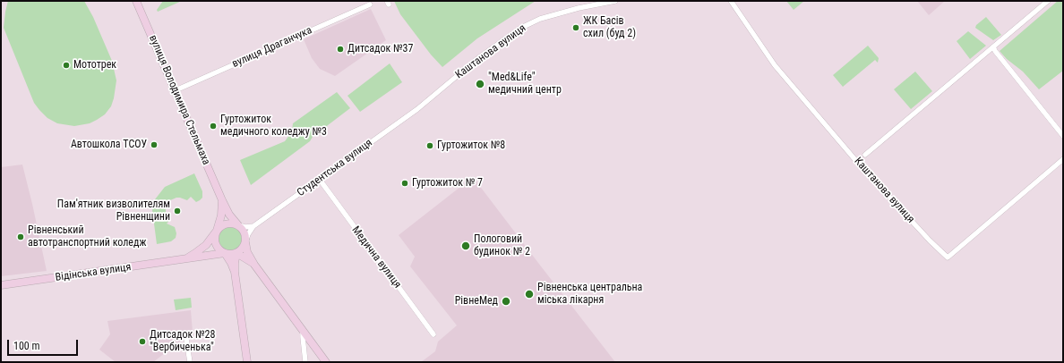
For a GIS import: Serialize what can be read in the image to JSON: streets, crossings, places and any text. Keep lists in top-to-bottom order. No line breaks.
{"streets":{"main road":["вулиця Володимира Стельмаха","Відінська вулиця"],"street":["вулиця Драганчука","Каштанова вулиця","Студентська вулиця","Медична вулиця"]},"crossings":[["вулиця Драганчука","вулиця Володимира Стельмаха"],["Каштанова вулиця","Студентська вулиця"],["вулиця Володимира Стельмаха","Відінська вулиця"],["Студентська вулиця","Медична вулиця"]],"places":["ЖК Басів схил (буд 2)","Дитсадок №37","Мототрек","\"Med&Life\" медичний центр","Гуртожиток медичного коледжу №3","Автошкола ТСОУ","Гуртожиток №8","Гуртожиток № 7","Пам'ятник визволителям Рівненщини","Рівненський автотранспортний коледж","Пологовий будинок № 2","Рівненська центральна міська лікарня","РівнеМед","Дитсадок №28 \"Вербиченька\""],"scale_bar":"100 m"}
